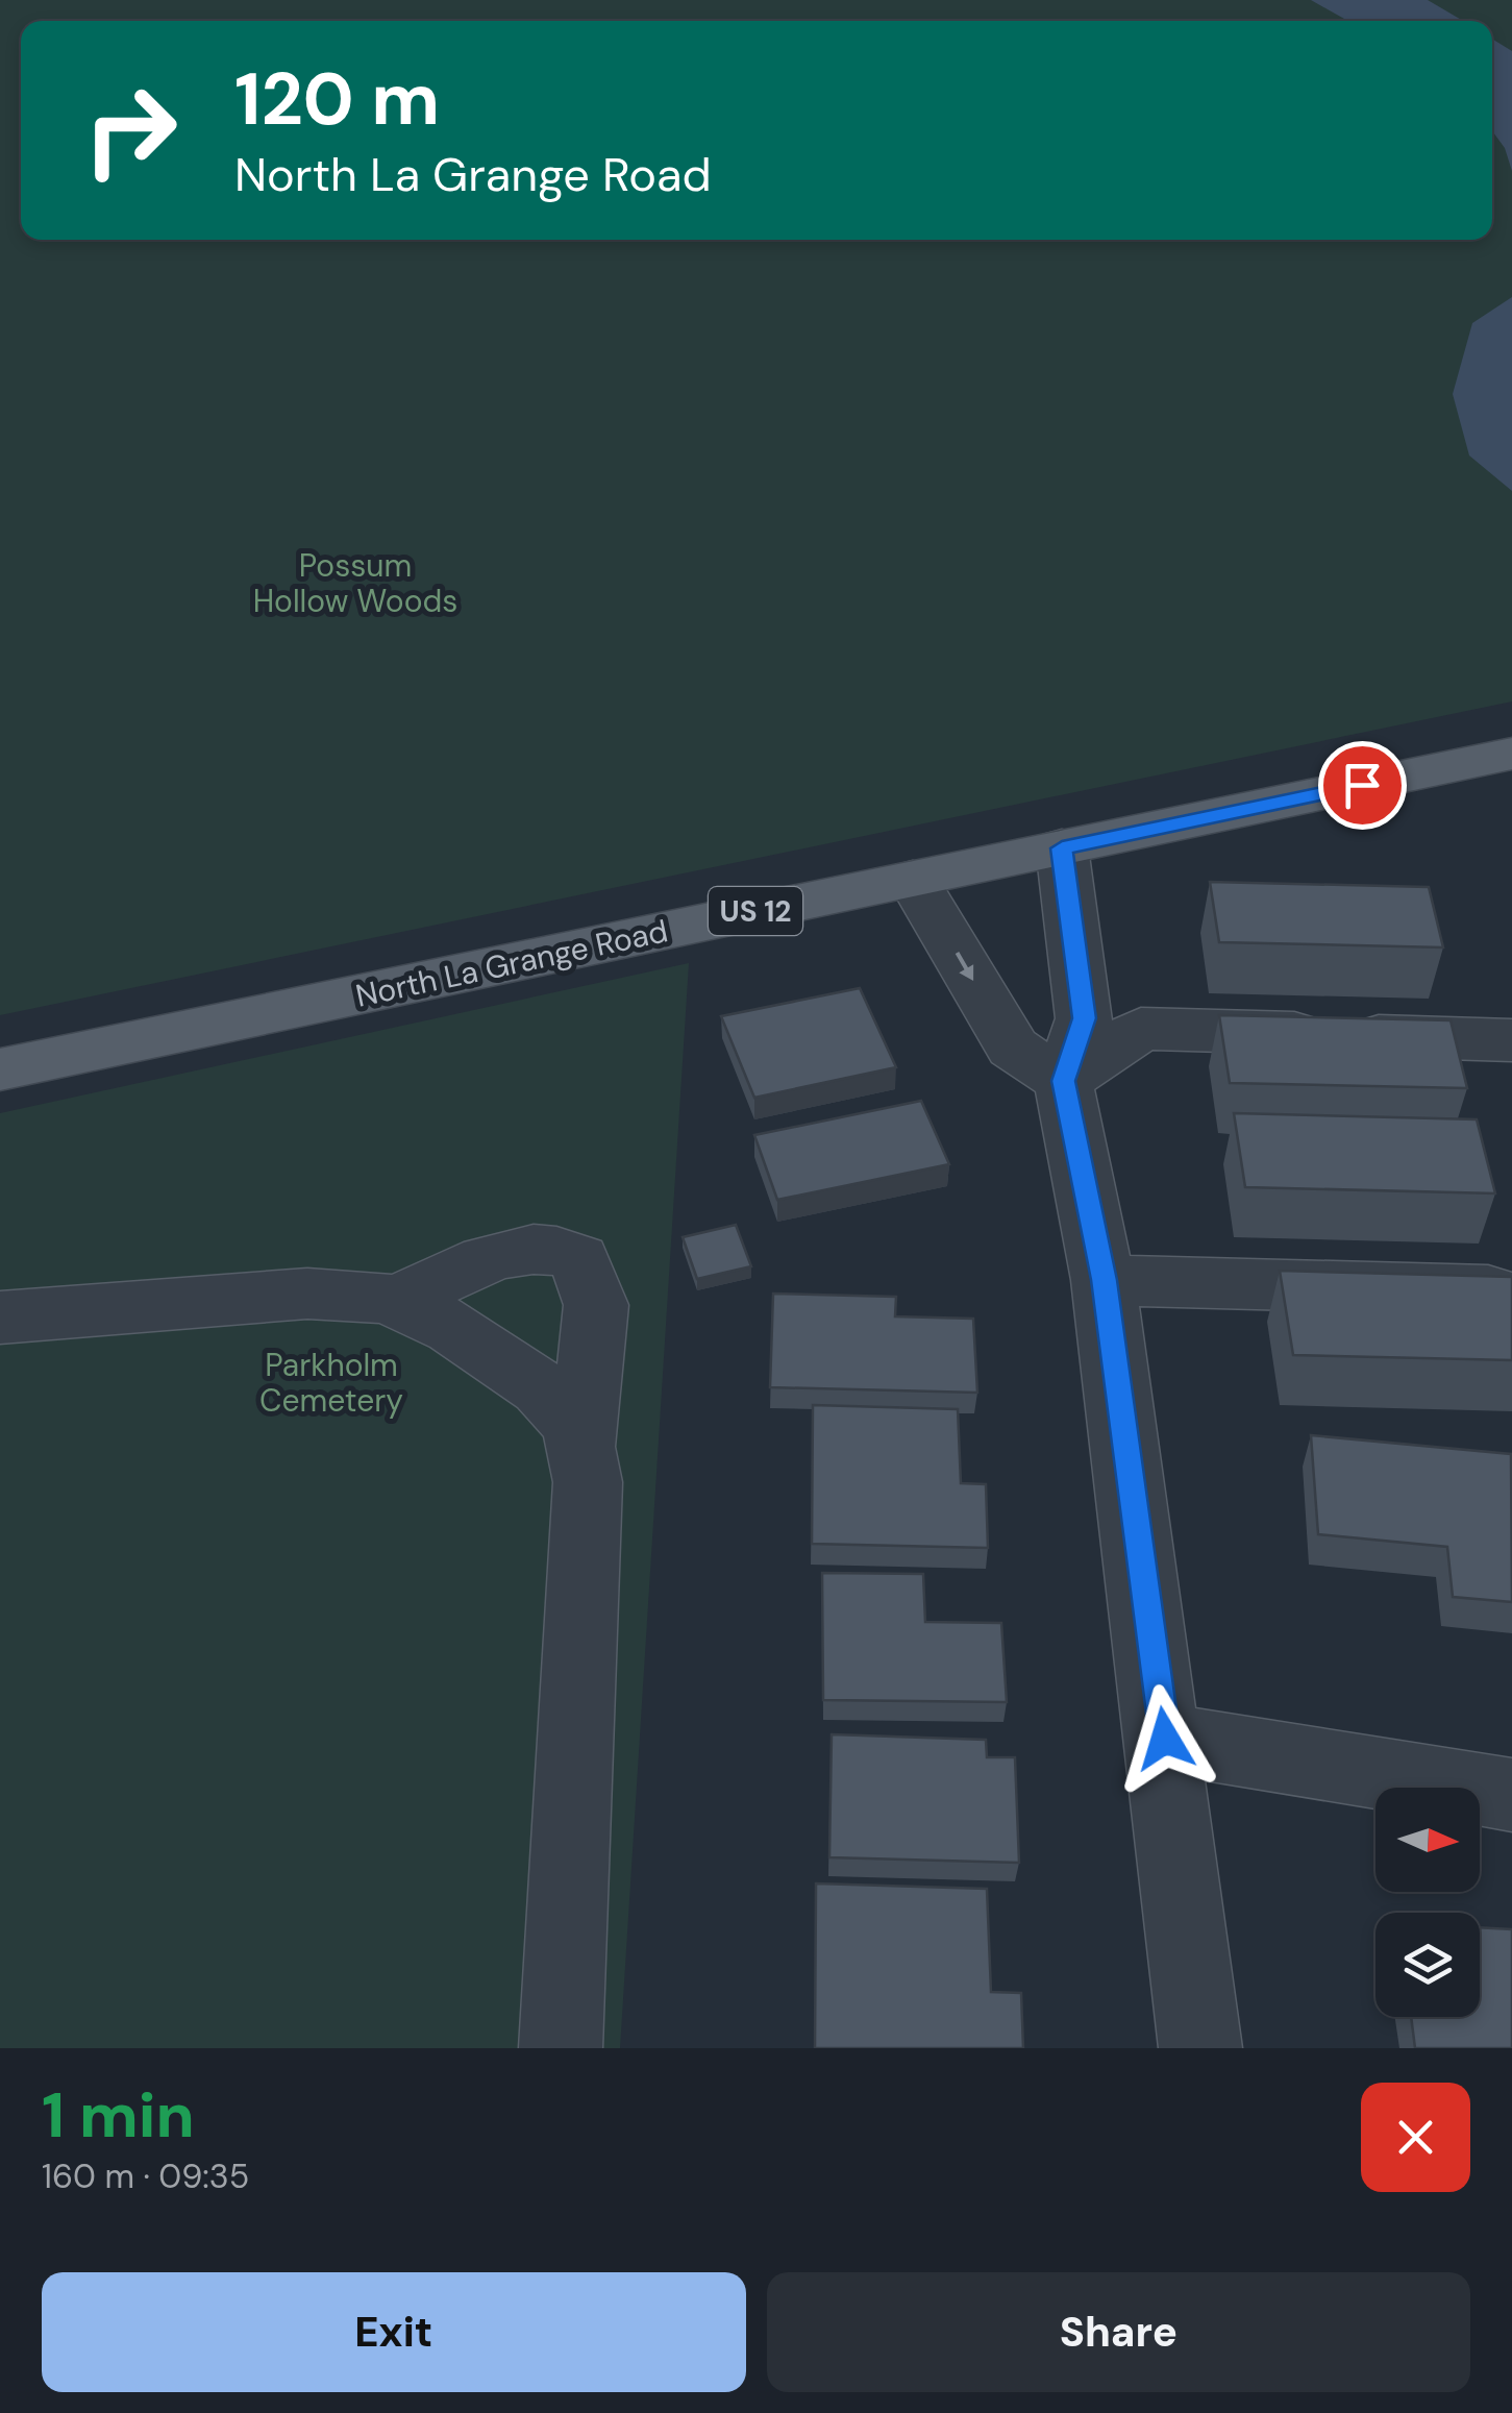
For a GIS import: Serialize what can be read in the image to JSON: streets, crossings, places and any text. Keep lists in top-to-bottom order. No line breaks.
{"streets":{"main road":["US 12","North La Grange Road"]},"parks":["Possum Hollow Woods","Parkholm Cemetery"],"north":"right","page":{"turn":["120 m","North La Grange Road"],"heading":["1 min","160 m · 09:35"],"buttons":["Exit","Share"]}}
